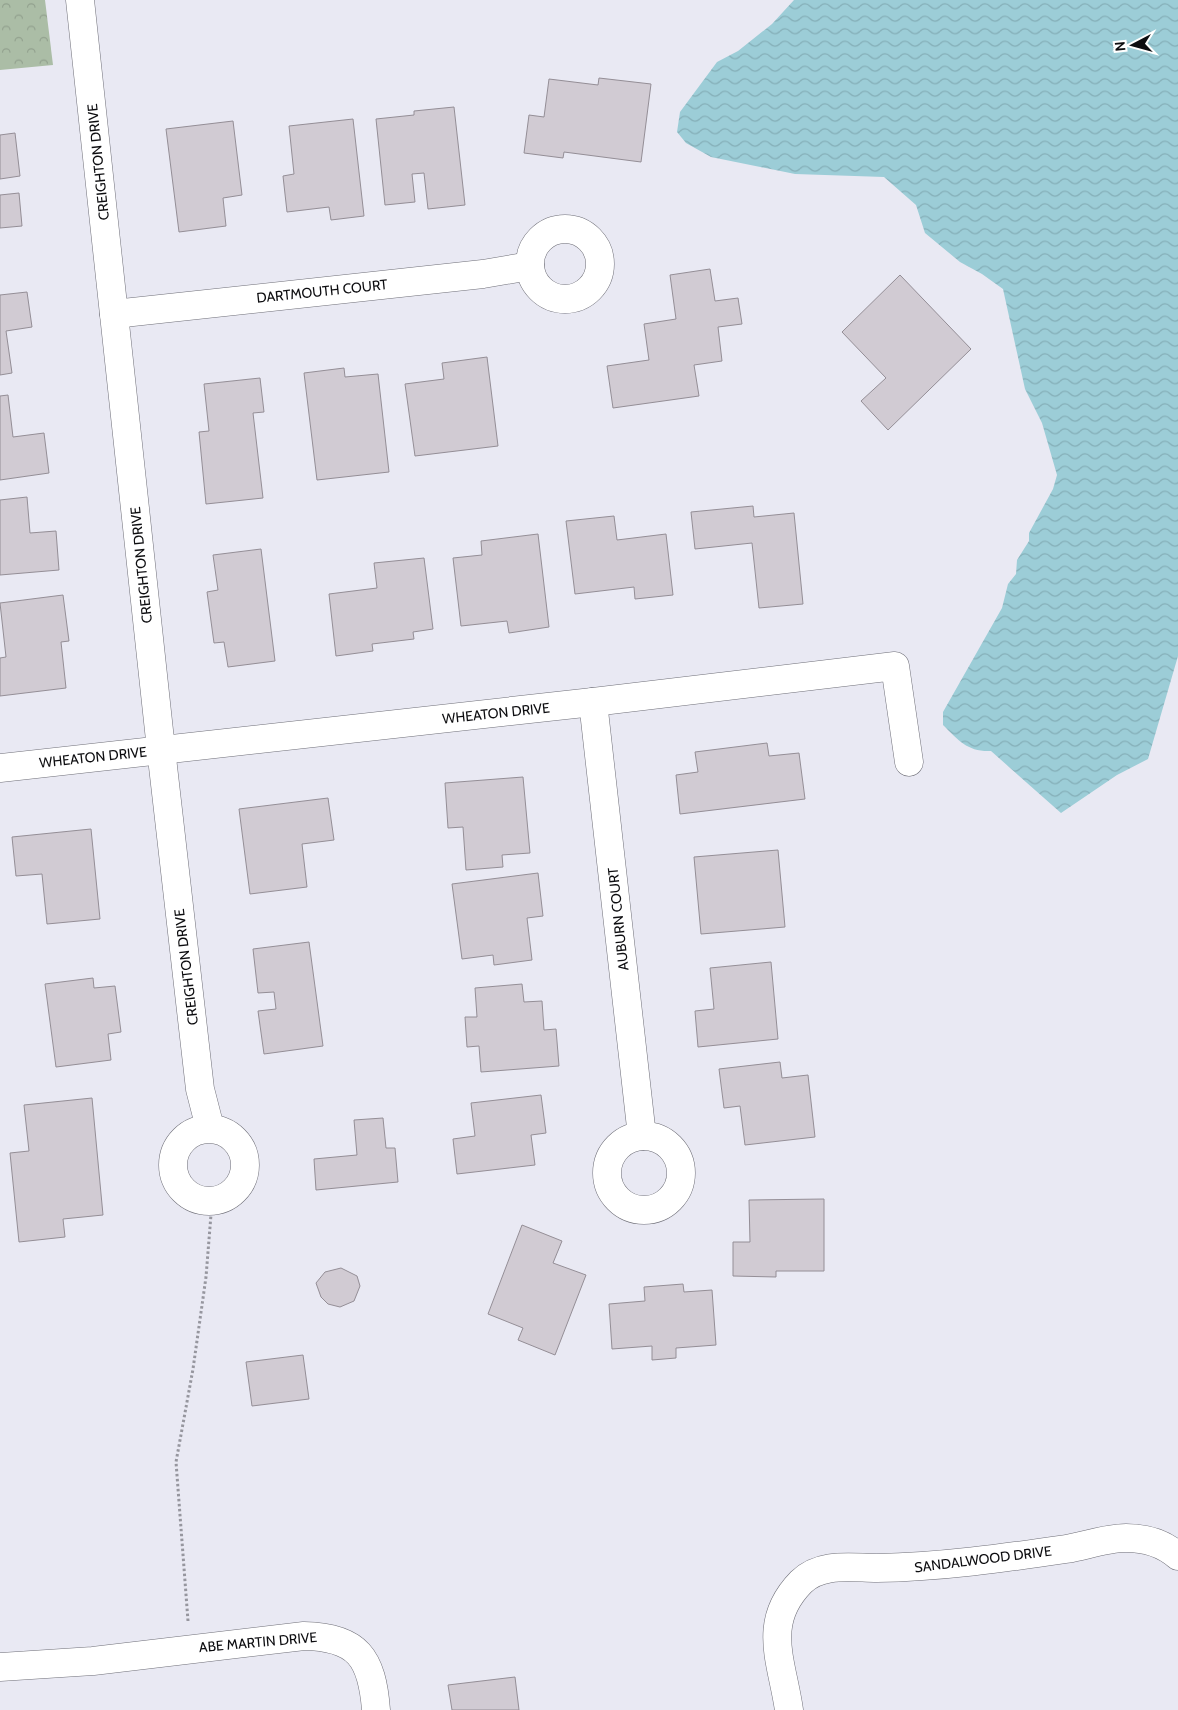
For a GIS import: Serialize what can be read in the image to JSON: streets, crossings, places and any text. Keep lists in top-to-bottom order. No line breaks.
{"streets":{"street":["CREIGHTON DRIVE","DARTMOUTH COURT","WHEATON DRIVE","AUBURN COURT","SANDALWOOD DRIVE","ABE MARTIN DRIVE"]},"crossings":[["CREIGHTON DRIVE","DARTMOUTH COURT"],["CREIGHTON DRIVE","WHEATON DRIVE"],["WHEATON DRIVE","AUBURN COURT"]],"north":"left"}
